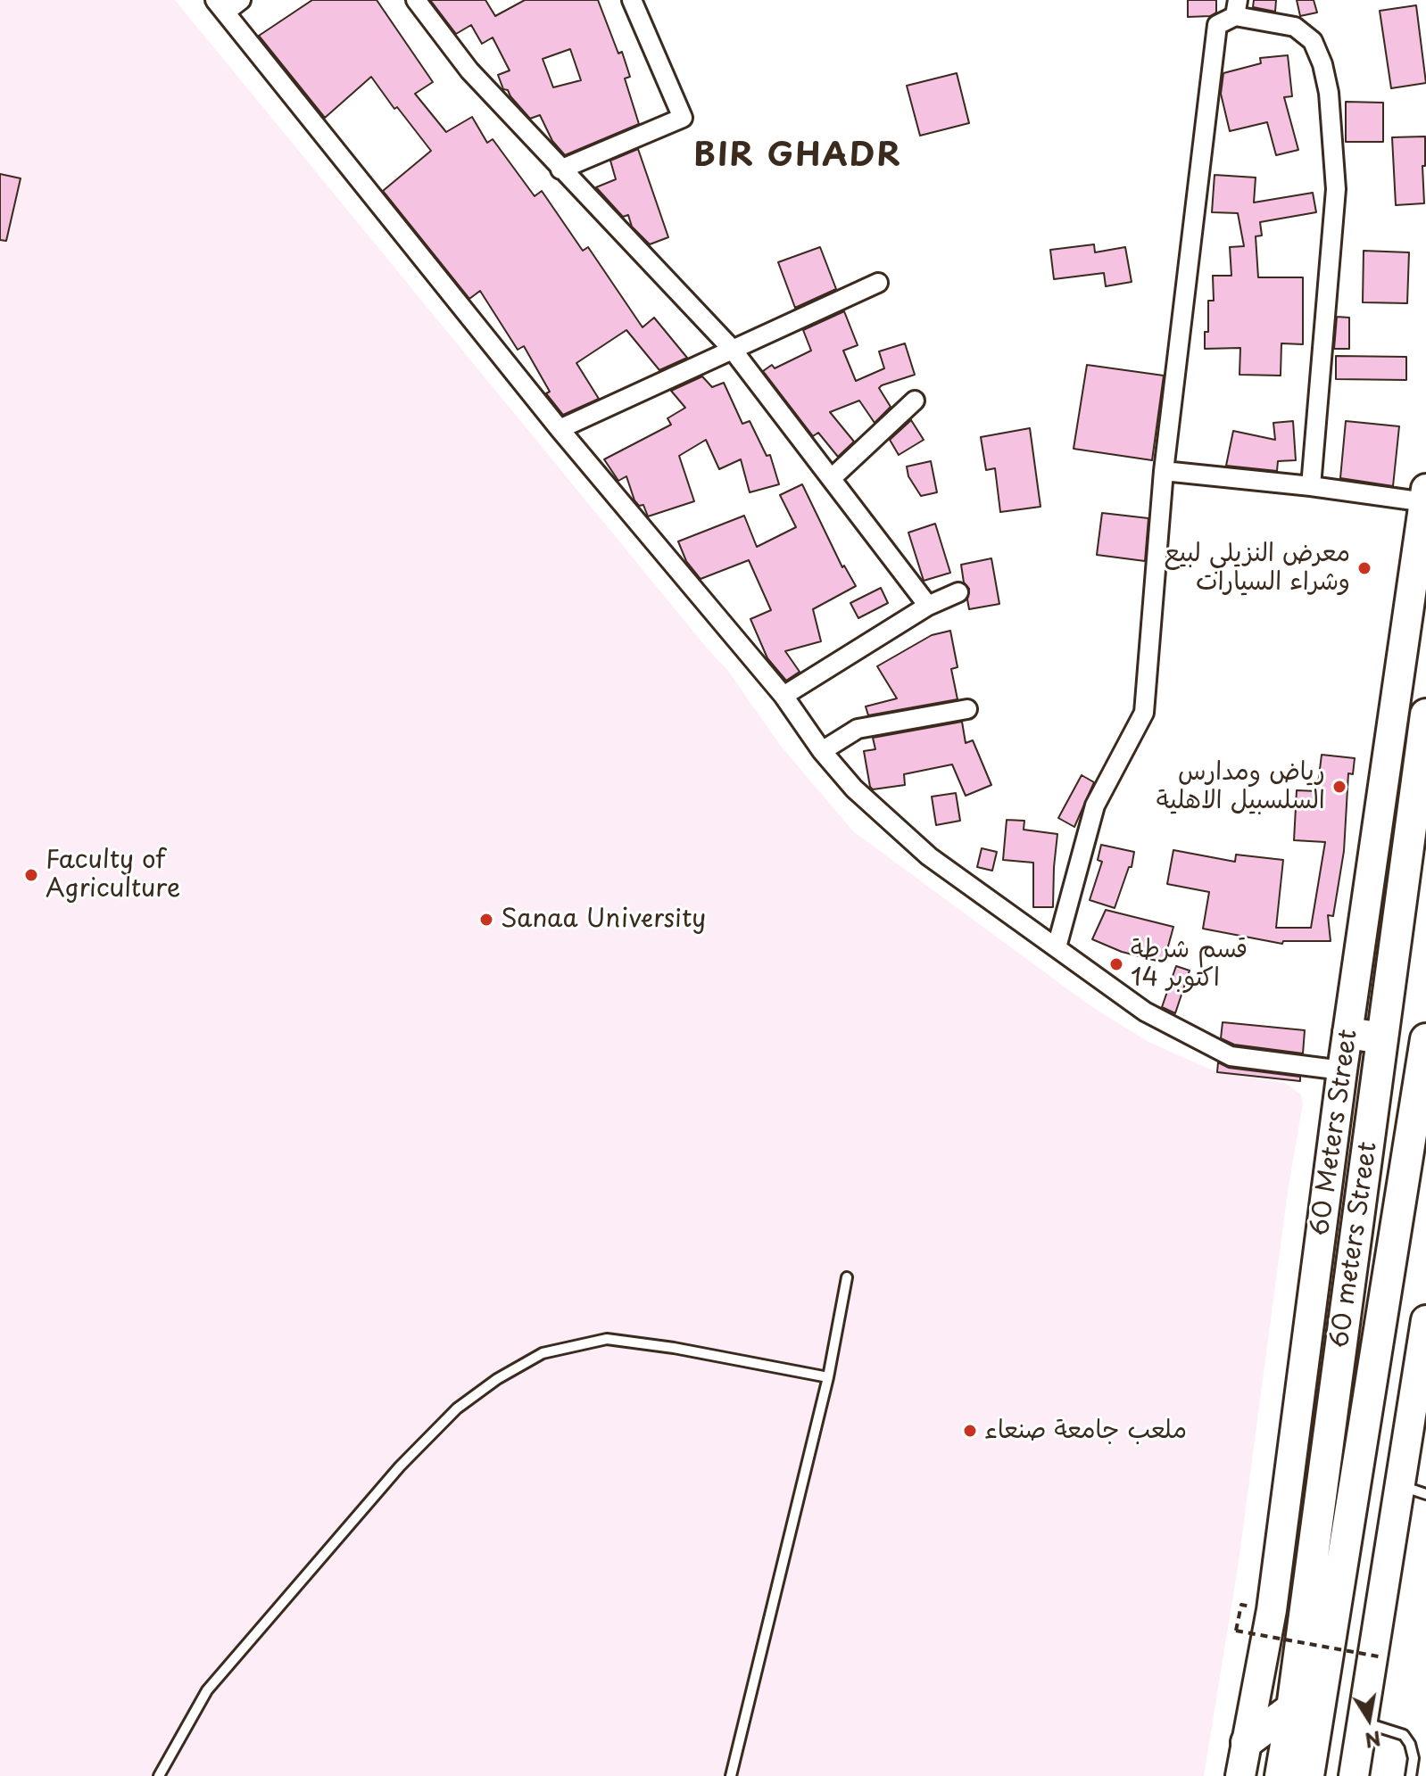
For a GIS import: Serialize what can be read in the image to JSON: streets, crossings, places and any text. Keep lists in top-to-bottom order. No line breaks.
{"streets":{"highway":["60 meters Street"],"main road":["60 Meters Street"]},"districts":["BIR GHADR"],"places":["معرض النزيلي لبيع وشراء السيارات","رياض ومدارس السلسبيل الاهلية","Faculty of Agriculture","Sanaa University","قسم شرطة 14 اكتوبر","ملعب جامعة صنعاء"],"north":"bottom"}
